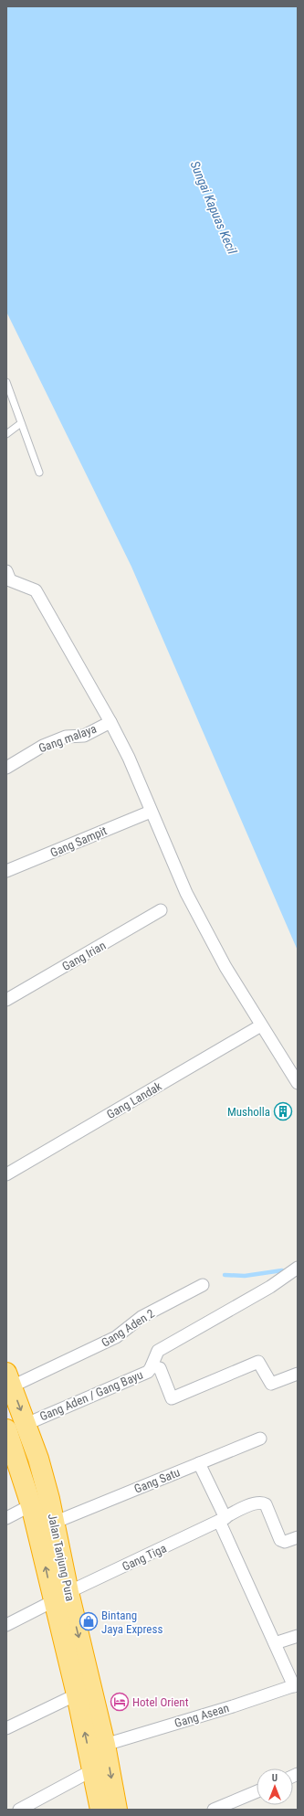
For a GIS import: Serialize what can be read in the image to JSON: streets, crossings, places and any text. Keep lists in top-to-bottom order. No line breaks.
{"streets":{"highway":["Jalan Tanjung Pura"],"street":["Gang malaya","Gang Sampit","Gang Irian","Gang Landak","Gang Aden 2","Gang Aden / Gang Bayu","Gang Satu","Gang Tiga","Gang Asean"]},"crossings":[["Gang Aden 2","Jalan Tanjung Pura"],["Gang Aden / Gang Bayu","Jalan Tanjung Pura"],["Gang Satu","Jalan Tanjung Pura"],["Jalan Tanjung Pura","Gang Tiga"],["Jalan Tanjung Pura","Gang Asean"]],"water":["Sungai Kapuas Kecil"],"places":{"building":["Musholla"],"shop":["Bintang Jaya Express"],"hotel":["Hotel Orient"]},"north":"top"}
